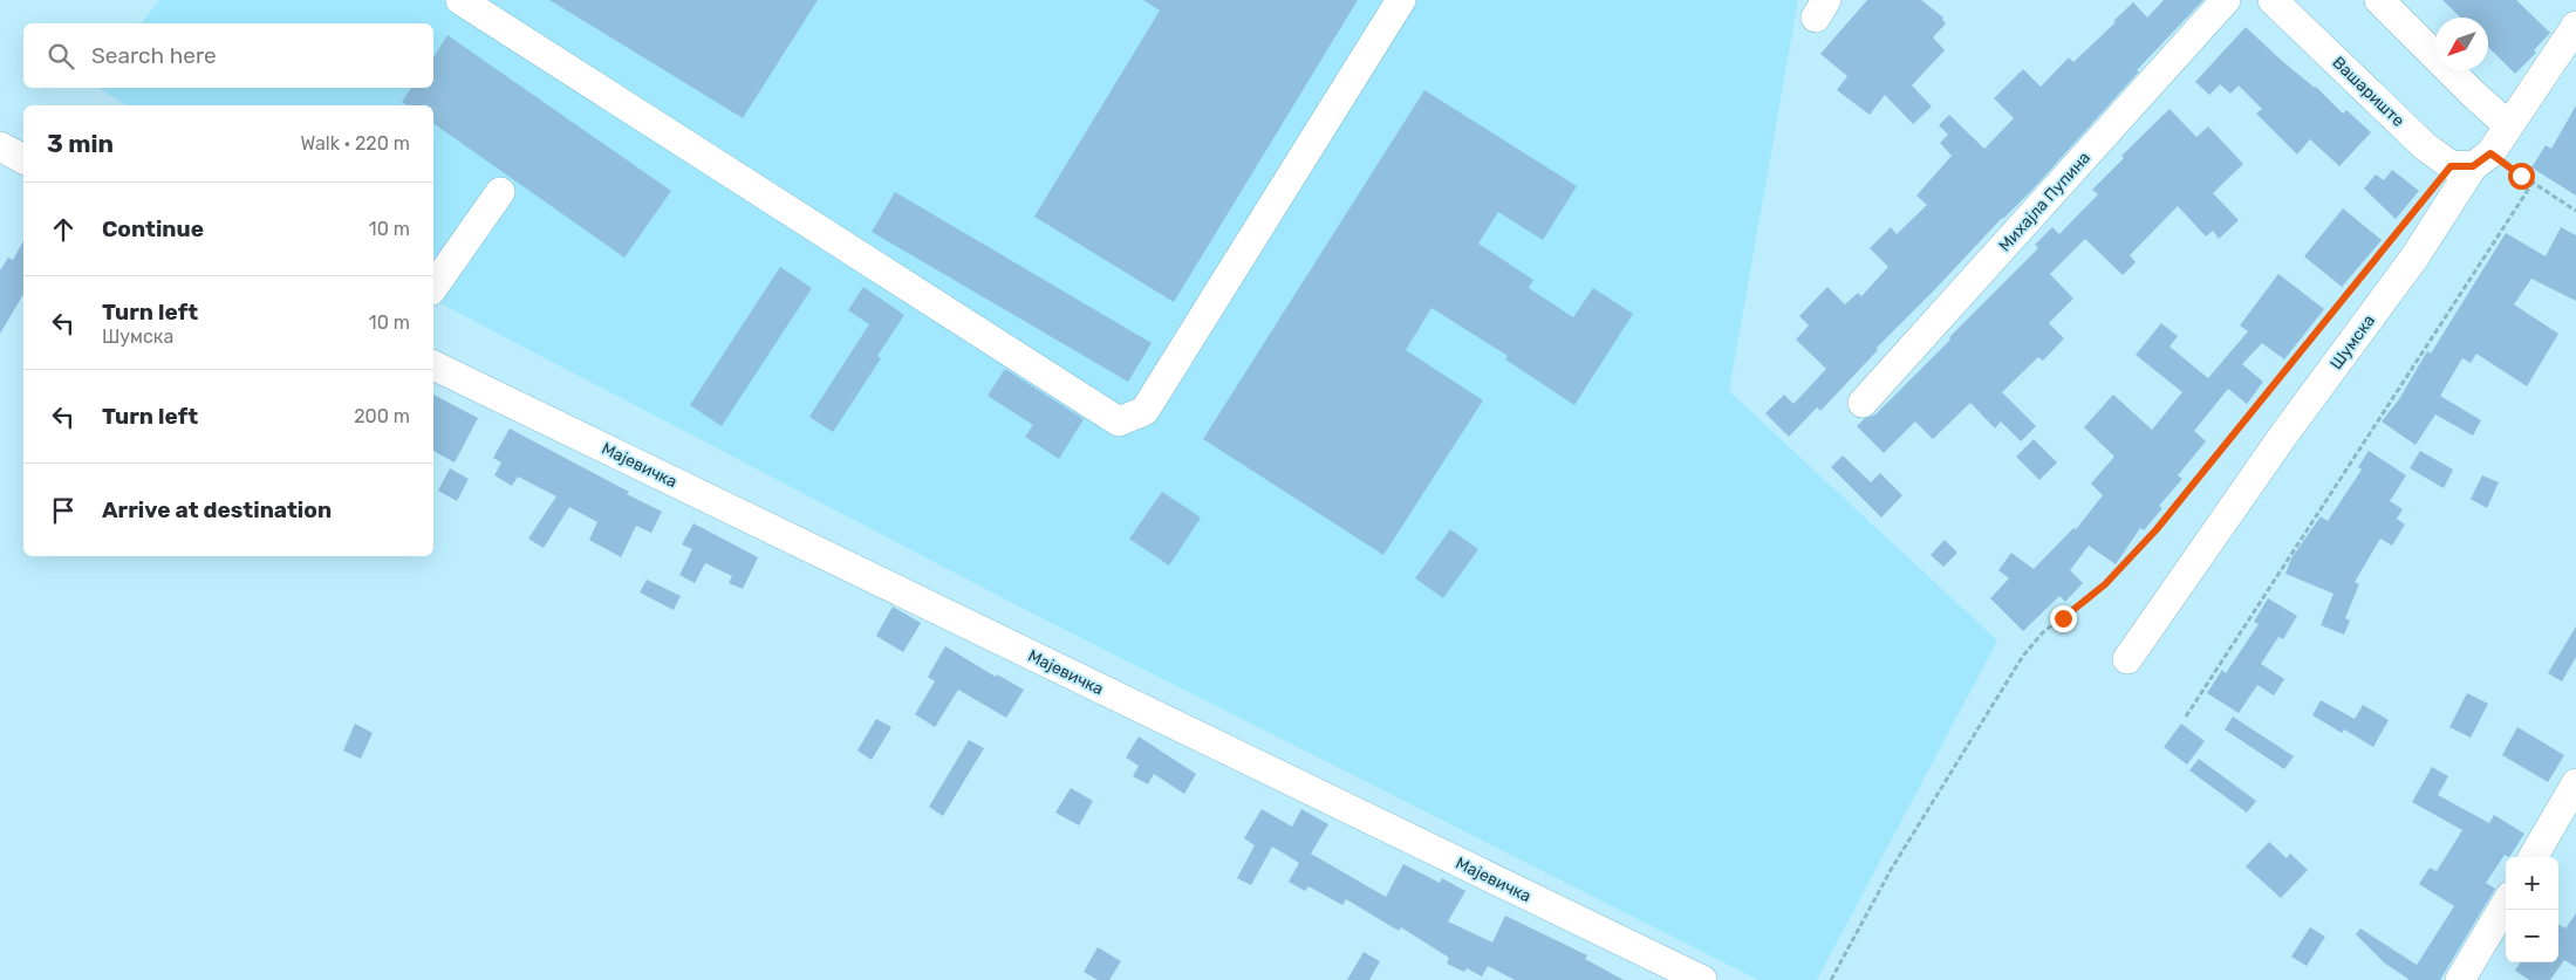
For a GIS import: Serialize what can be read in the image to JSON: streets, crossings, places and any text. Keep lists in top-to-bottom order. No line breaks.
{"streets":{"street":["Вашариште","Михајла Пупина","Шумска","Мајевичка"]},"crossings":[["Вашариште","Шумска"]],"north":"bottom left","page":{"search":"Search here","heading":["3 min","Walk · 220 m"],"list":[["Continue","10 m"],["Turn left","Шумска","10 m"],["Turn left","200 m"],"Arrive at destination"],"map_buttons":["+","−"]}}
